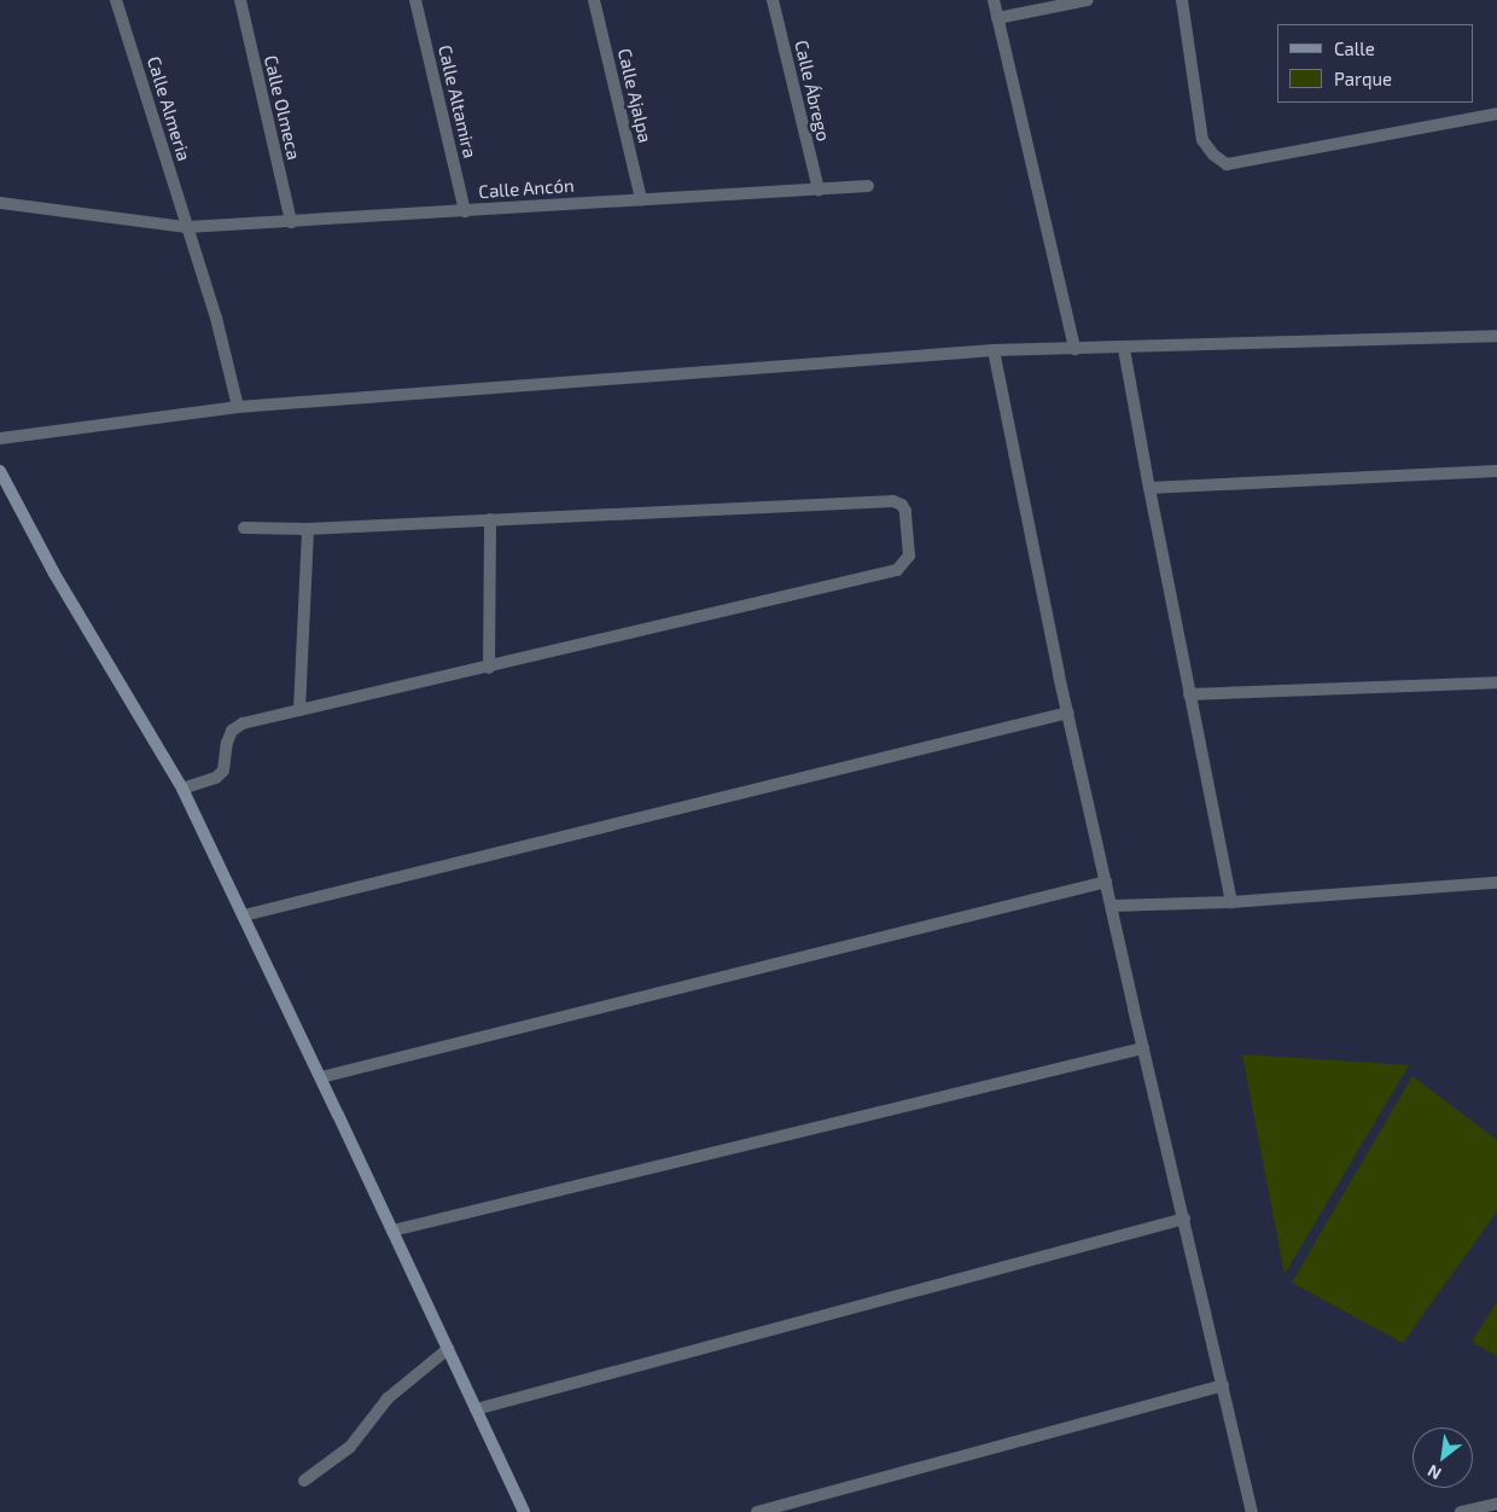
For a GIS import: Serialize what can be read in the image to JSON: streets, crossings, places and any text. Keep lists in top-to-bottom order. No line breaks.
{"streets":{"street":["Calle Ábrego","Calle Ajalpa","Calle Altamira","Calle Olmeca","Calle Almeria","Calle Ancón"]},"crossings":[["Calle Ábrego","Calle Ancón"],["Calle Ajalpa","Calle Ancón"],["Calle Altamira","Calle Ancón"],["Calle Olmeca","Calle Ancón"],["Calle Almeria","Calle Ancón"]],"legend":["Calle","Parque"],"north":"bottom left"}
